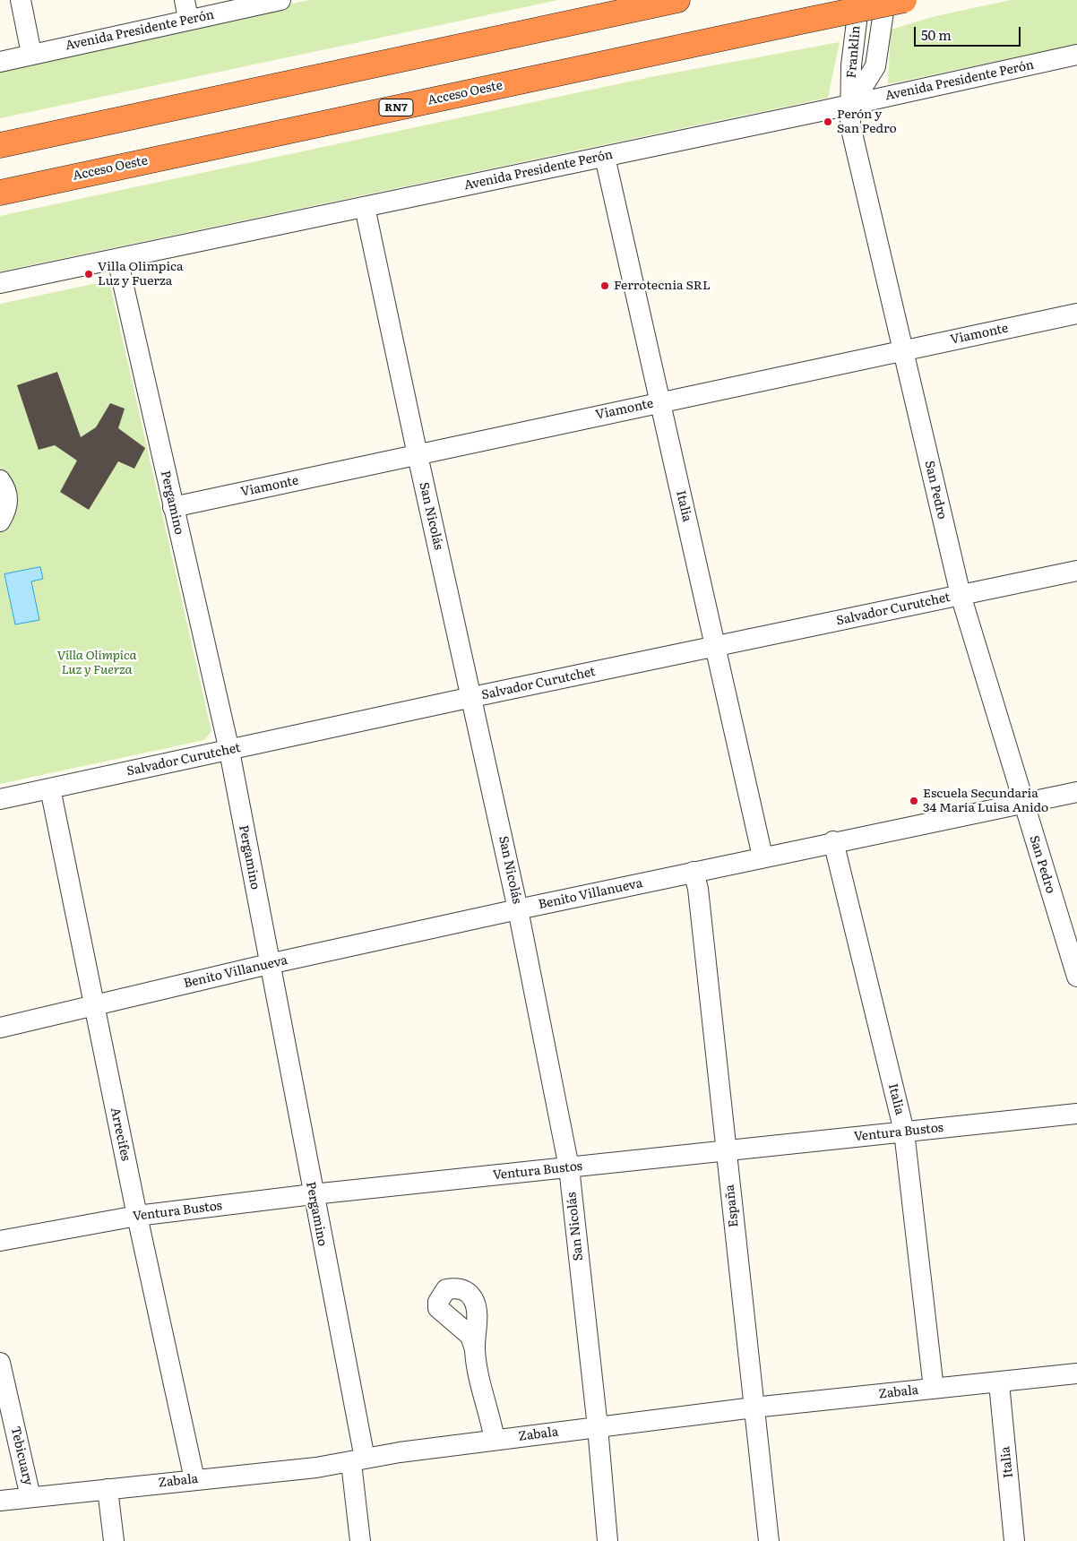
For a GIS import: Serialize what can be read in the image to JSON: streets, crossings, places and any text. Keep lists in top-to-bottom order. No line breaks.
{"streets":{"highway":["Acceso Oeste","RN7"],"street":["Avenida Presidente Perón","Franklin","Viamonte","San Pedro","Pergamino","Italia","San Nicolás","Salvador Curutchet","Benito Villanueva","Ventura Bustos","Arrecifes","España","Zabala","Tebicuary"]},"crossings":[["Avenida Presidente Perón","Franklin"],["Avenida Presidente Perón","San Pedro"],["Avenida Presidente Perón","Pergamino"],["Avenida Presidente Perón","Italia"],["Avenida Presidente Perón","San Nicolás"],["Franklin","San Pedro"],["Viamonte","San Pedro"],["Viamonte","Pergamino"],["Viamonte","Italia"],["Viamonte","San Nicolás"],["San Pedro","Salvador Curutchet"],["San Pedro","Benito Villanueva"],["Pergamino","Salvador Curutchet"],["Pergamino","Benito Villanueva"],["Pergamino","Ventura Bustos"],["Pergamino","Zabala"],["Italia","Salvador Curutchet"],["Italia","Benito Villanueva"],["Italia","Ventura Bustos"],["Italia","Zabala"],["San Nicolás","Salvador Curutchet"],["San Nicolás","Benito Villanueva"],["San Nicolás","Ventura Bustos"],["San Nicolás","Zabala"],["Salvador Curutchet","Arrecifes"],["Benito Villanueva","Arrecifes"],["Benito Villanueva","España"],["Ventura Bustos","Arrecifes"],["Ventura Bustos","España"],["Arrecifes","Zabala"],["España","Zabala"],["Zabala","Tebicuary"]],"parks":["Villa Olímpica Luz y Fuerza"],"places":["Perón y San Pedro","Villa Olimpica Luz y Fuerza","Ferrotecnia SRL","Escuela Secundaria 34 María Luisa Anido"],"scale_bar":"50 m"}
